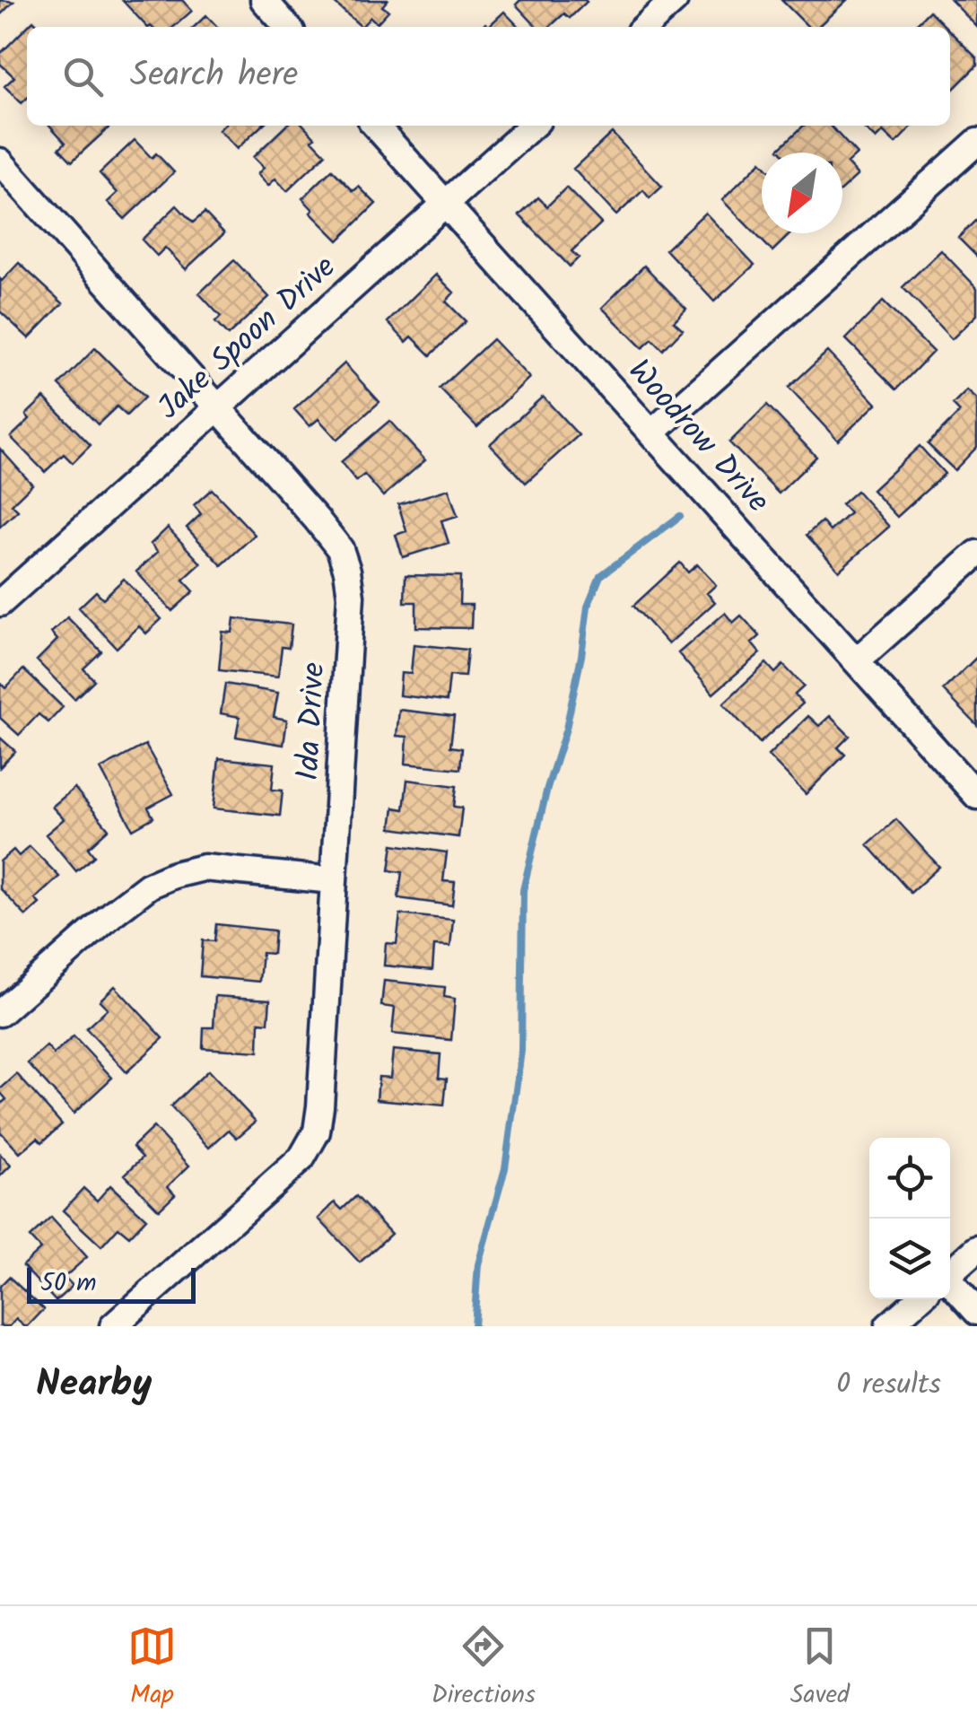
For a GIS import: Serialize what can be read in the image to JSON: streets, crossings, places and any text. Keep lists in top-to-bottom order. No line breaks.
{"streets":{"street":["Jake Spoon Drive","Woodrow Drive","Ida Drive"]},"crossings":[["Jake Spoon Drive","Woodrow Drive"],["Jake Spoon Drive","Ida Drive"]],"scale_bar":"50 m","north":"bottom left","page":{"search":"Search here","scale":"50 m","heading":["Nearby","0 results"],"nav":["Map","Directions","Saved"]}}
